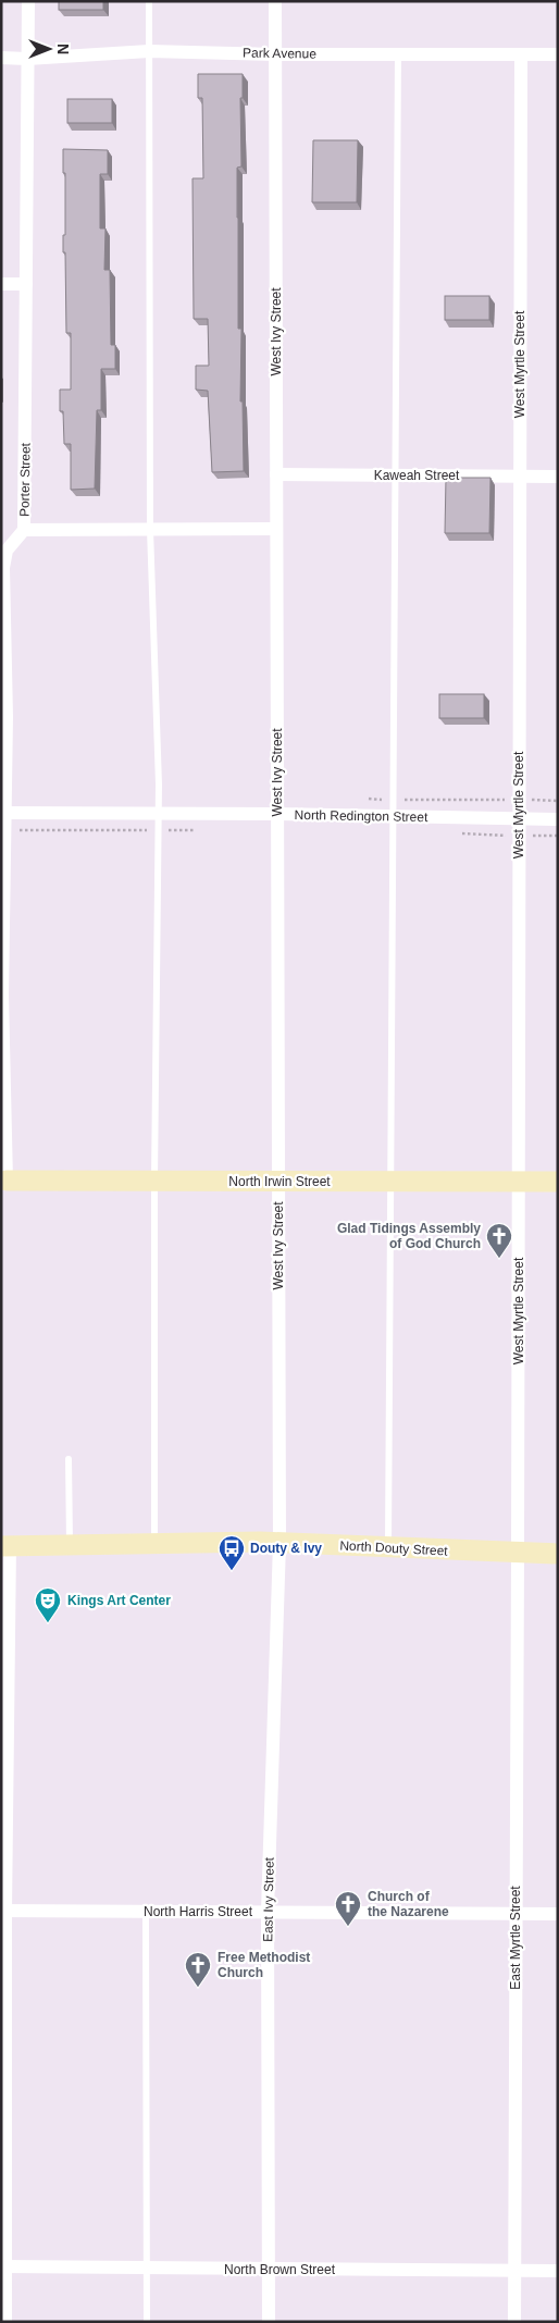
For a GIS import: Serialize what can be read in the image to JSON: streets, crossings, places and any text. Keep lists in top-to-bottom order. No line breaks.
{"streets":{"street":["Park Avenue","West Ivy Street","West Myrtle Street","Kaweah Street","Porter Street","North Redington Street","North Irwin Street","North Douty Street","East Ivy Street","North Harris Street","East Myrtle Street","North Brown Street"]},"crossings":[["Park Avenue","West Ivy Street"],["Park Avenue","West Myrtle Street"],["Park Avenue","Porter Street"],["West Ivy Street","Kaweah Street"],["West Ivy Street","North Redington Street"],["West Ivy Street","North Irwin Street"],["West Ivy Street","North Douty Street"],["West Ivy Street","East Ivy Street"],["West Myrtle Street","Kaweah Street"],["West Myrtle Street","North Redington Street"],["West Myrtle Street","North Irwin Street"],["West Myrtle Street","North Douty Street"],["West Myrtle Street","East Myrtle Street"],["Porter Street","North Redington Street"],["Porter Street","North Irwin Street"],["North Douty Street","East Ivy Street"],["North Douty Street","East Myrtle Street"],["East Ivy Street","North Harris Street"],["East Ivy Street","North Brown Street"],["North Harris Street","East Myrtle Street"],["East Myrtle Street","North Brown Street"]],"places":{"church":["Glad Tidings Assembly of God Church","Church of the Nazarene","Free Methodist Church"],"bus stop":["Douty & Ivy"],"theatre":["Kings Art Center"]},"north":"right"}
